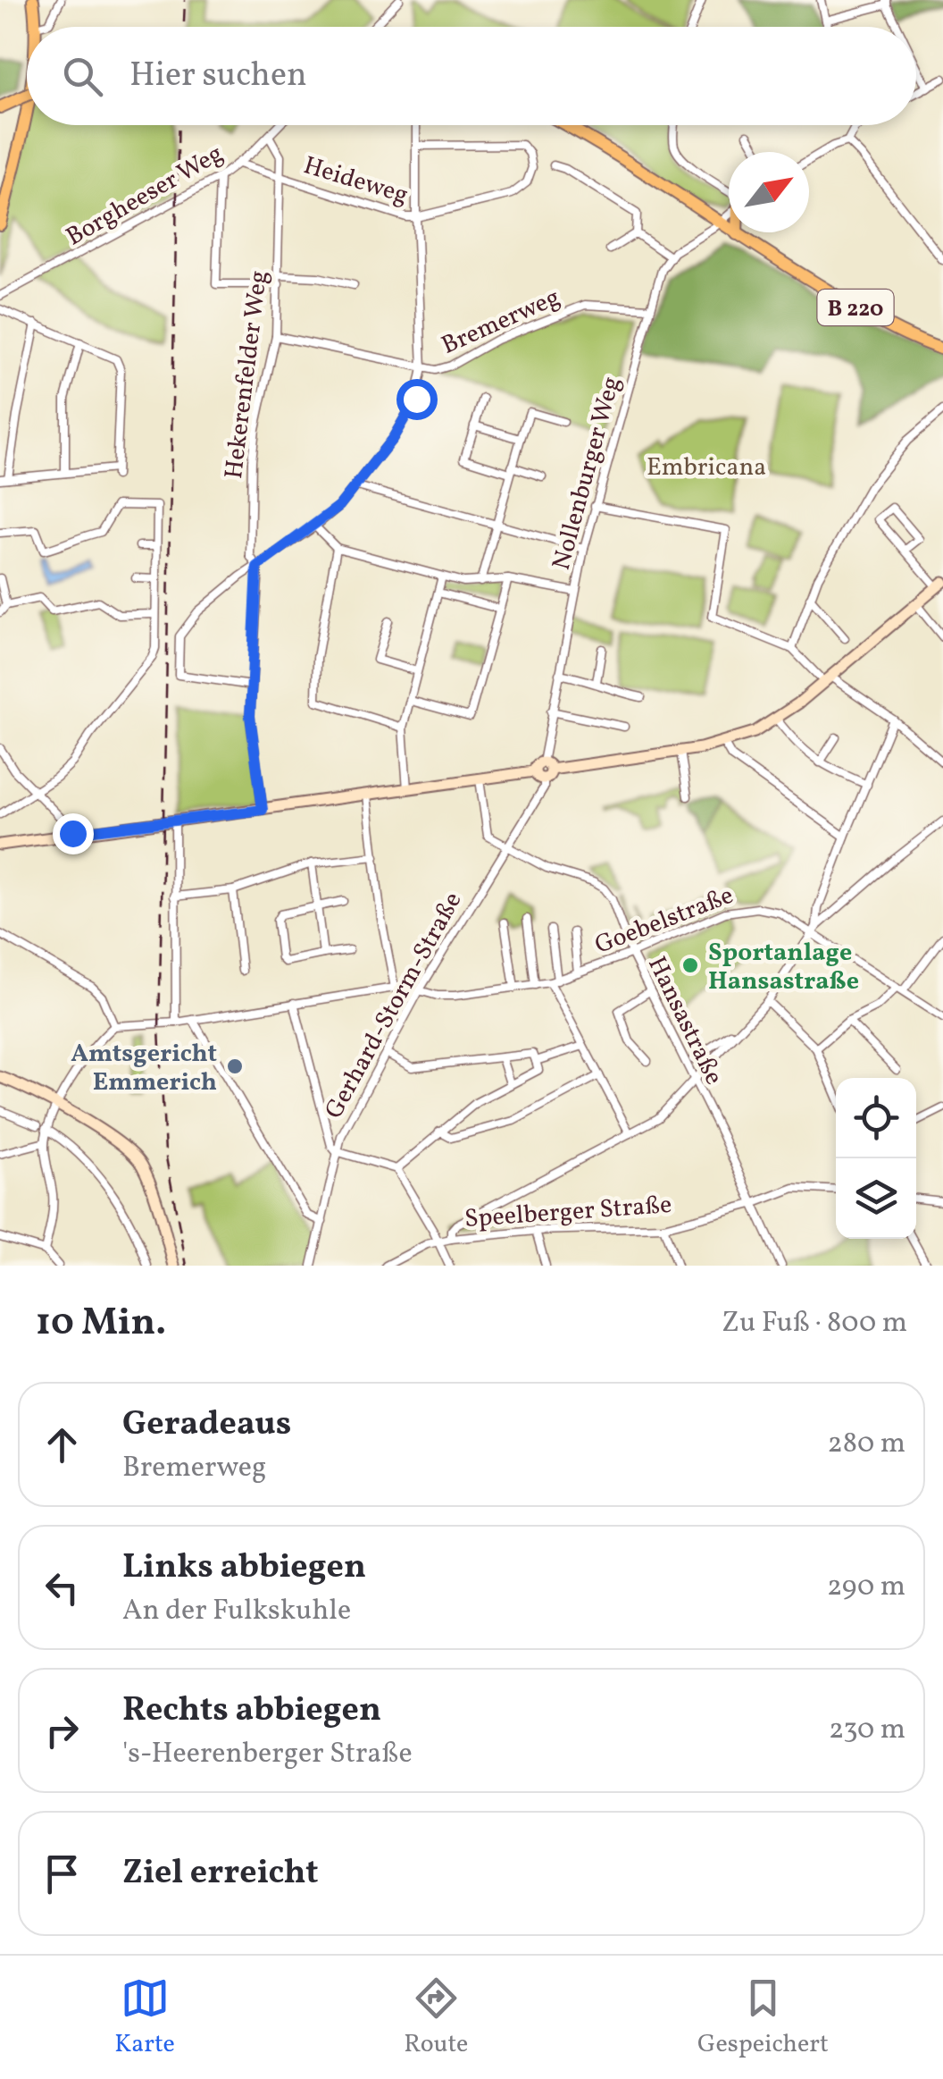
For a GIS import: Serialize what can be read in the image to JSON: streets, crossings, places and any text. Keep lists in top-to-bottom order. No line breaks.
{"streets":{"main road":["B 220"],"street":["Heideweg","Borgheeser Weg","Bremerweg","Hekerenfelder Weg","Nollenburger Weg","Goebelstraße","Gerhard-Storm-Straße","Hansastraße","Speelberger Straße"]},"crossings":[["Heideweg","Borgheeser Weg"],["Heideweg","Hekerenfelder Weg"],["Borgheeser Weg","Hekerenfelder Weg"],["Bremerweg","Hekerenfelder Weg"],["Bremerweg","Nollenburger Weg"],["Nollenburger Weg","Gerhard-Storm-Straße"],["Goebelstraße","Gerhard-Storm-Straße"],["Goebelstraße","Hansastraße"],["Gerhard-Storm-Straße","Hansastraße"],["Hansastraße","Speelberger Straße"]],"parks":["Embricana"],"places":["Sportanlage Hansastraße","Amtsgericht Emmerich"],"north":"top right","page":{"search":"Hier suchen","heading":["10 Min.","Zu Fuß · 800 m"],"list":[["Geradeaus","Bremerweg","280 m"],["Links abbiegen","An der Fulkskuhle","290 m"],["Rechts abbiegen","'s-Heerenberger Straße","230 m"],"Ziel erreicht"],"nav":["Karte","Route","Gespeichert"]}}
